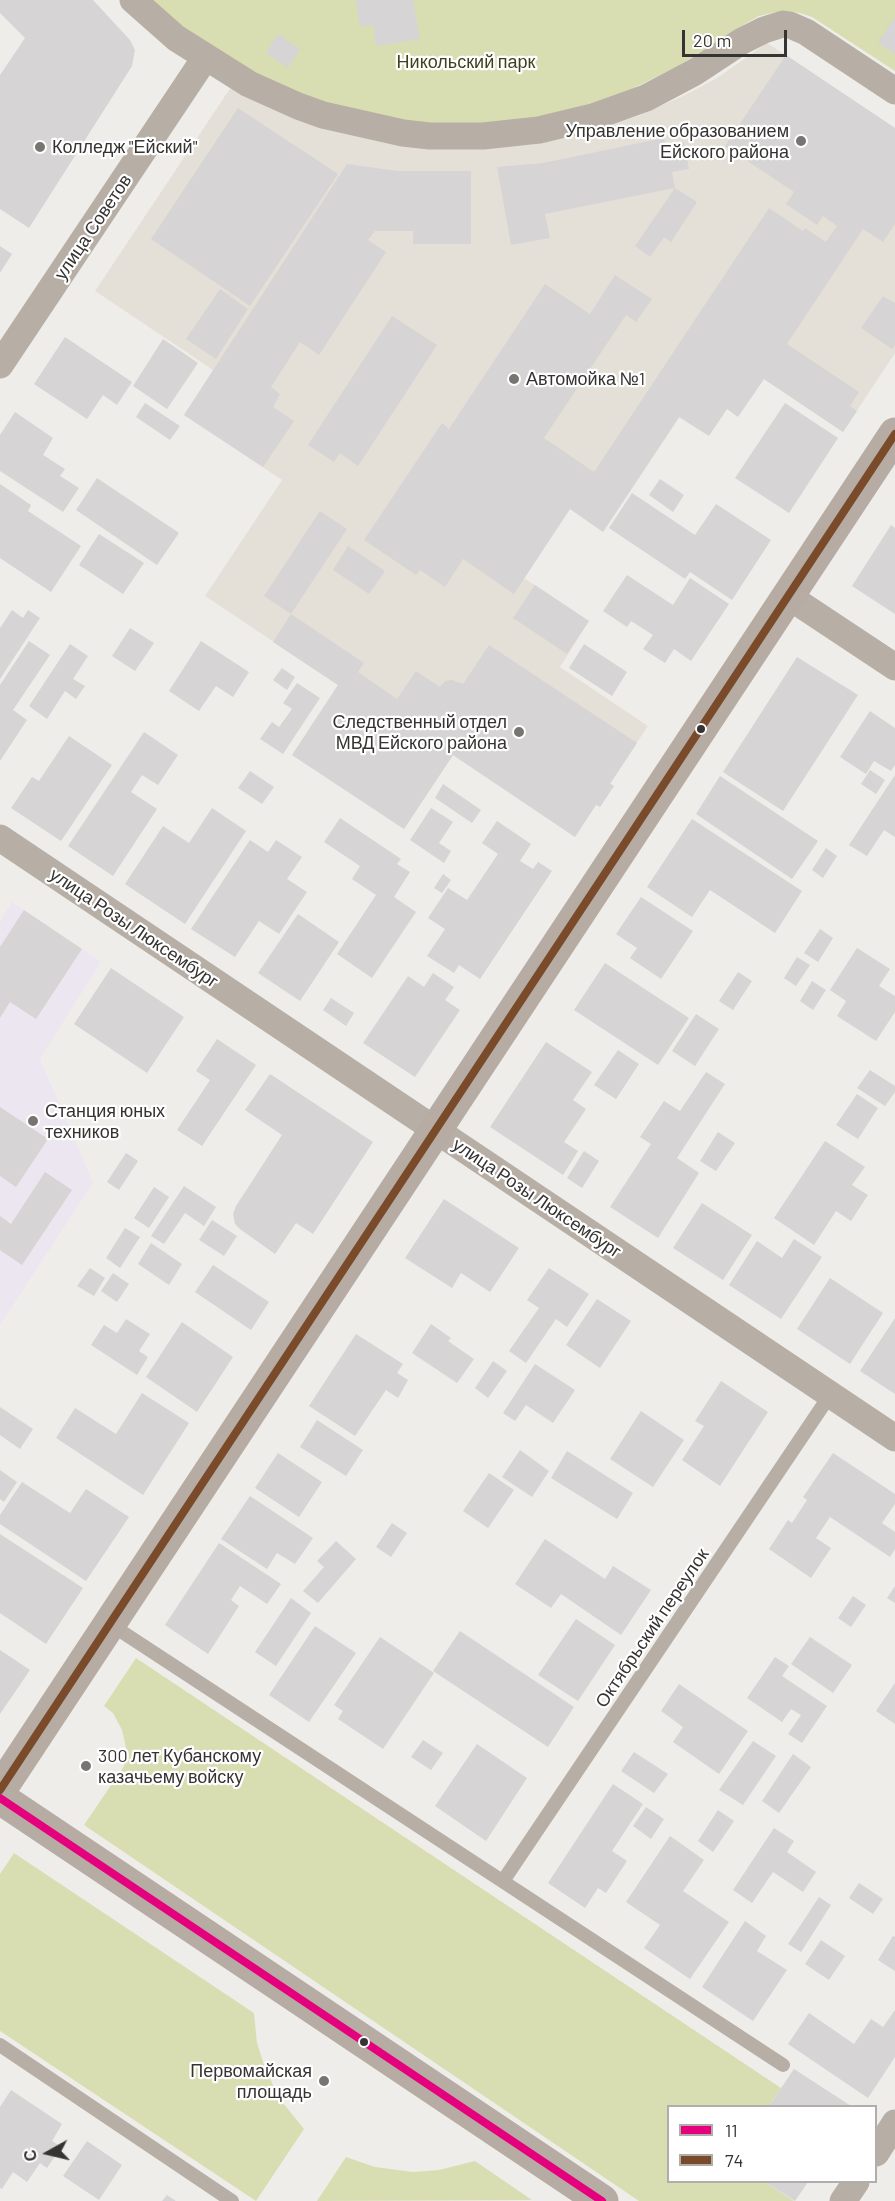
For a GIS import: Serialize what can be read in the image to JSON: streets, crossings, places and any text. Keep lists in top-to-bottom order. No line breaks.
{"streets":{"street":["улица Советов","улица Розы Люксембург"],"lane":["Октябрьский переулок"]},"crossings":[["улица Розы Люксембург","Октябрьский переулок"]],"parks":["Никольский парк"],"places":["Управление образованием Ейского района","Колледж \"Ейский\"","Автомойка №1","Следственный отдел МВД Ейского района","Станция юных техников","300 лет Кубанскому казачьему войску","Первомайская площадь"],"lines":["transit line 74","transit line 11"],"legend":["11","74"],"scale_bar":"20 m","north":"left"}
